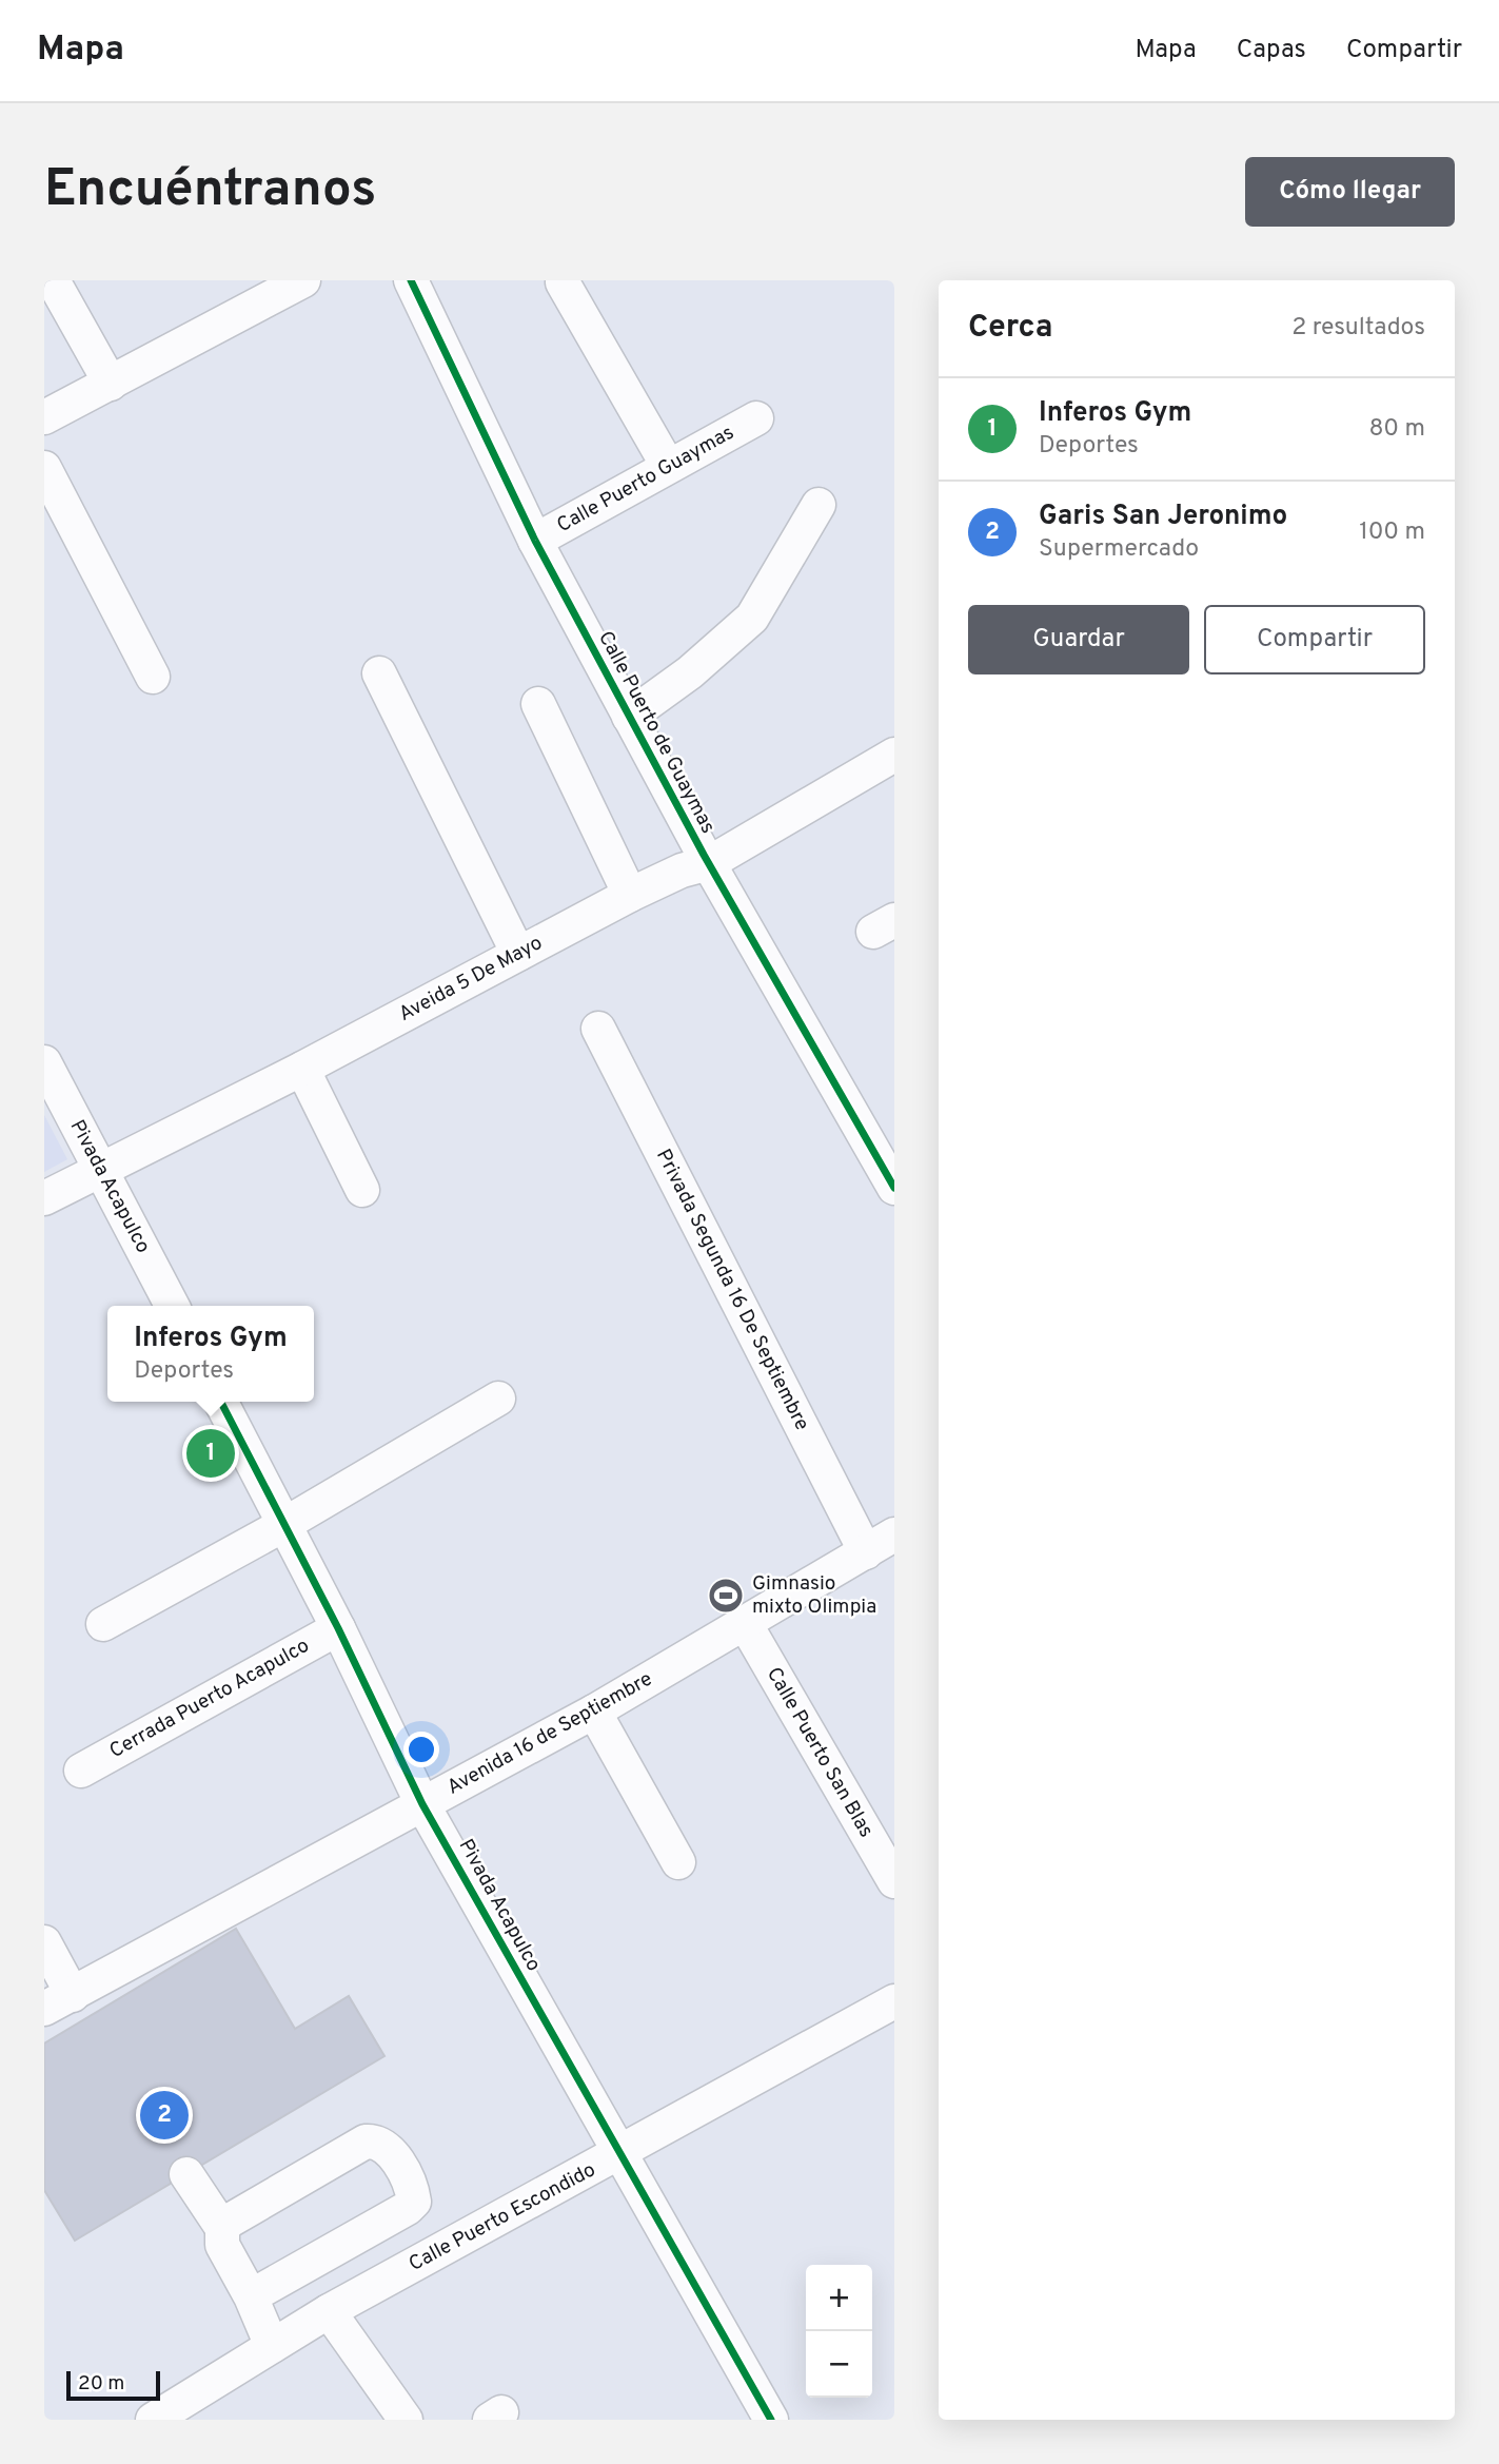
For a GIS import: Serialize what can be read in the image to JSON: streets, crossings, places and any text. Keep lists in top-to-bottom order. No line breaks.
{"streets":{"street":["Calle Puerto Guaymas","Calle Puerto de Guaymas","Aveida 5 De Mayo","Pivada Acapulco","Privada Segunda 16 De Septiembre","Cerrada Puerto Acapulco","Avenida 16 de Septiembre","Calle Puerto San Blas","Calle Puerto Escondido"]},"crossings":[["Calle Puerto Guaymas","Calle Puerto de Guaymas"],["Calle Puerto de Guaymas","Aveida 5 De Mayo"],["Aveida 5 De Mayo","Pivada Acapulco"],["Pivada Acapulco","Cerrada Puerto Acapulco"],["Pivada Acapulco","Avenida 16 de Septiembre"],["Pivada Acapulco","Calle Puerto Escondido"],["Privada Segunda 16 De Septiembre","Avenida 16 de Septiembre"],["Avenida 16 de Septiembre","Calle Puerto San Blas"]],"places":{"sports":["Gimnasio mixto Olimpia"]},"scale_bar":"20 m","page":{"header":"Mapa","nav":["Mapa","Capas","Compartir"],"buttons":["Cómo llegar",["Guardar","Compartir"]],"title":"Encuéntranos","heading":["Cerca","2 resultados"],"list":[{"mark":"1","name":"Inferos Gym","note":"Deportes","value":"80 m"},{"mark":"2","name":"Garis San Jeronimo","note":"Supermercado","value":"100 m"}],"popup":["Inferos Gym","Deportes"],"pins":["1","2"],"map_buttons":["+","−"],"scale":"20 m"}}
